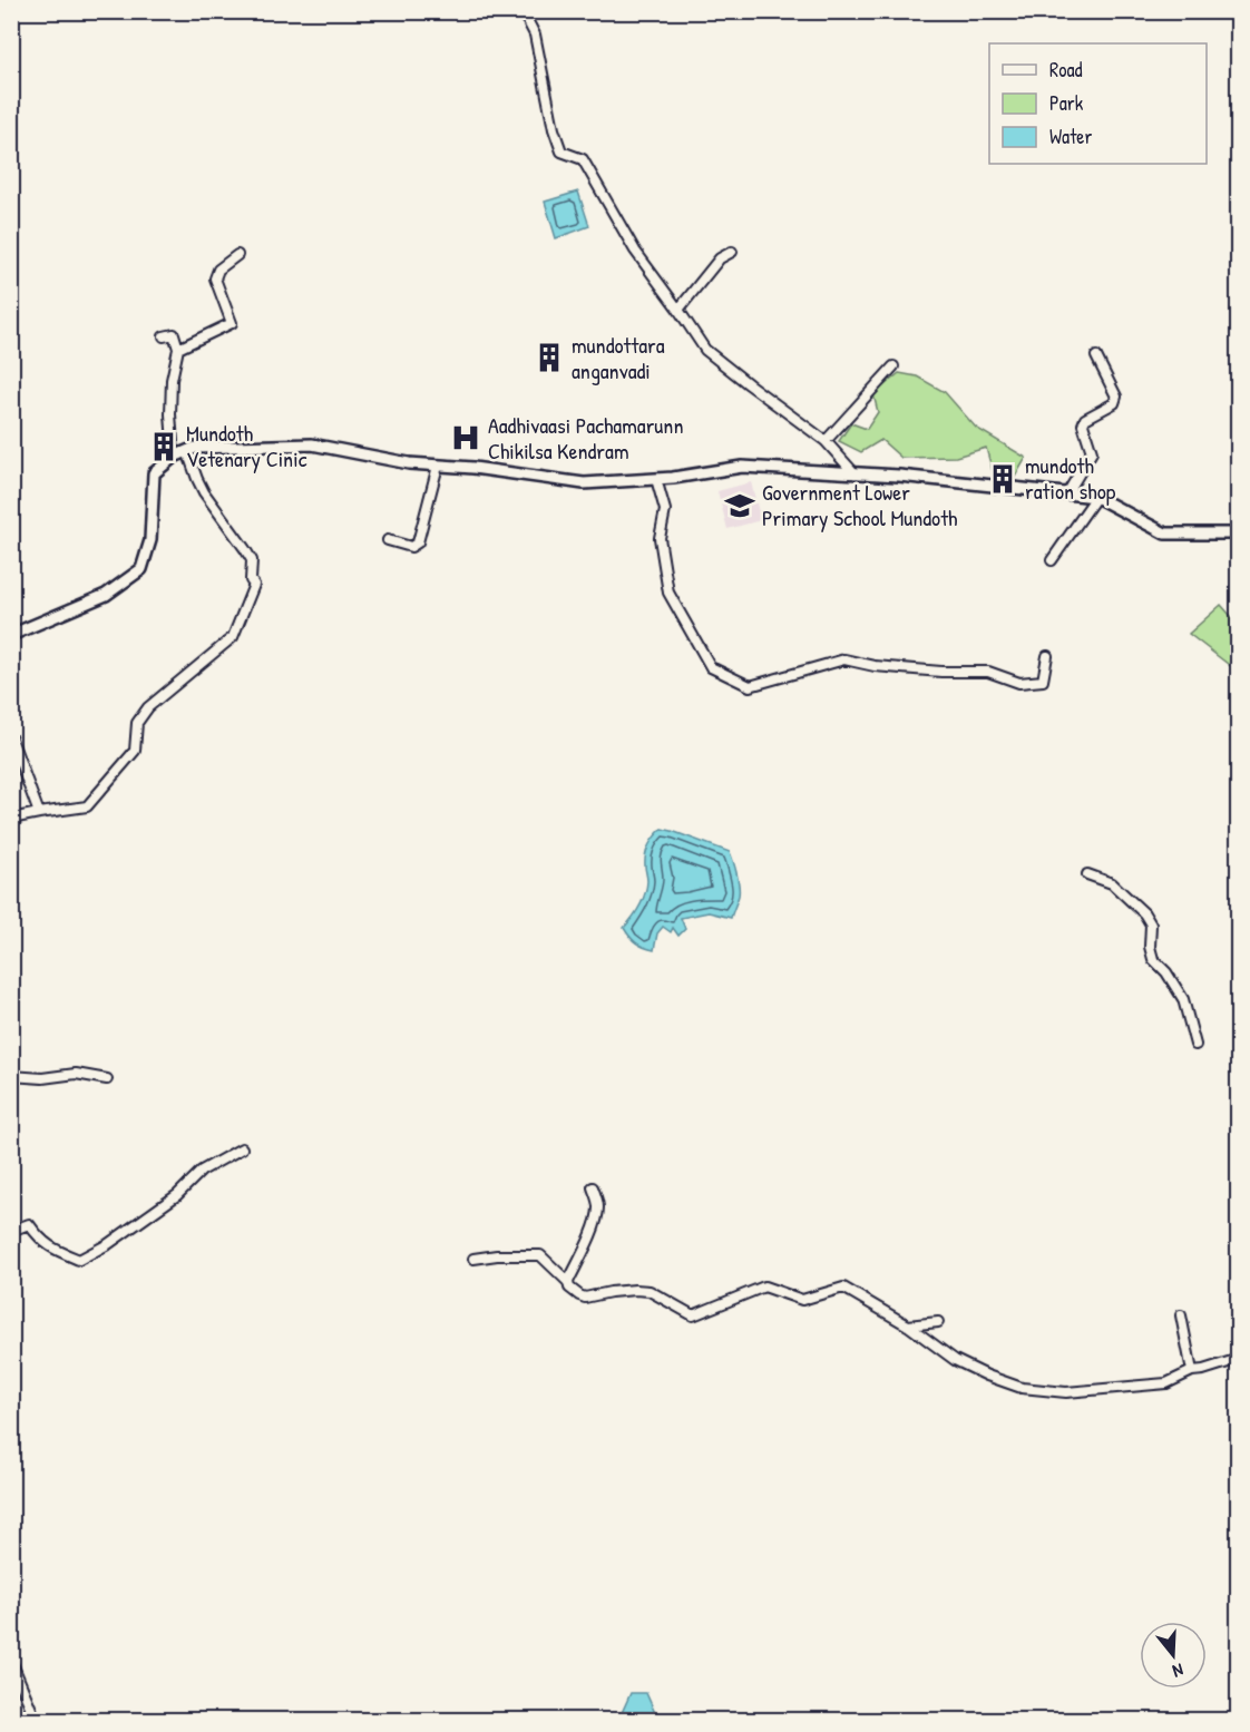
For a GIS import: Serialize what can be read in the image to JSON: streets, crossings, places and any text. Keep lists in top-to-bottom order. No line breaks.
{"places":{"building":["mundottara anganvadi","Mundoth Vetenary Cinic","mundoth ration shop"],"hospital":["Aadhivaasi Pachamarunn Chikilsa Kendram"],"school or university":["Government Lower Primary School Mundoth"]},"legend":["Road","Park","Water"],"north":"bottom"}
